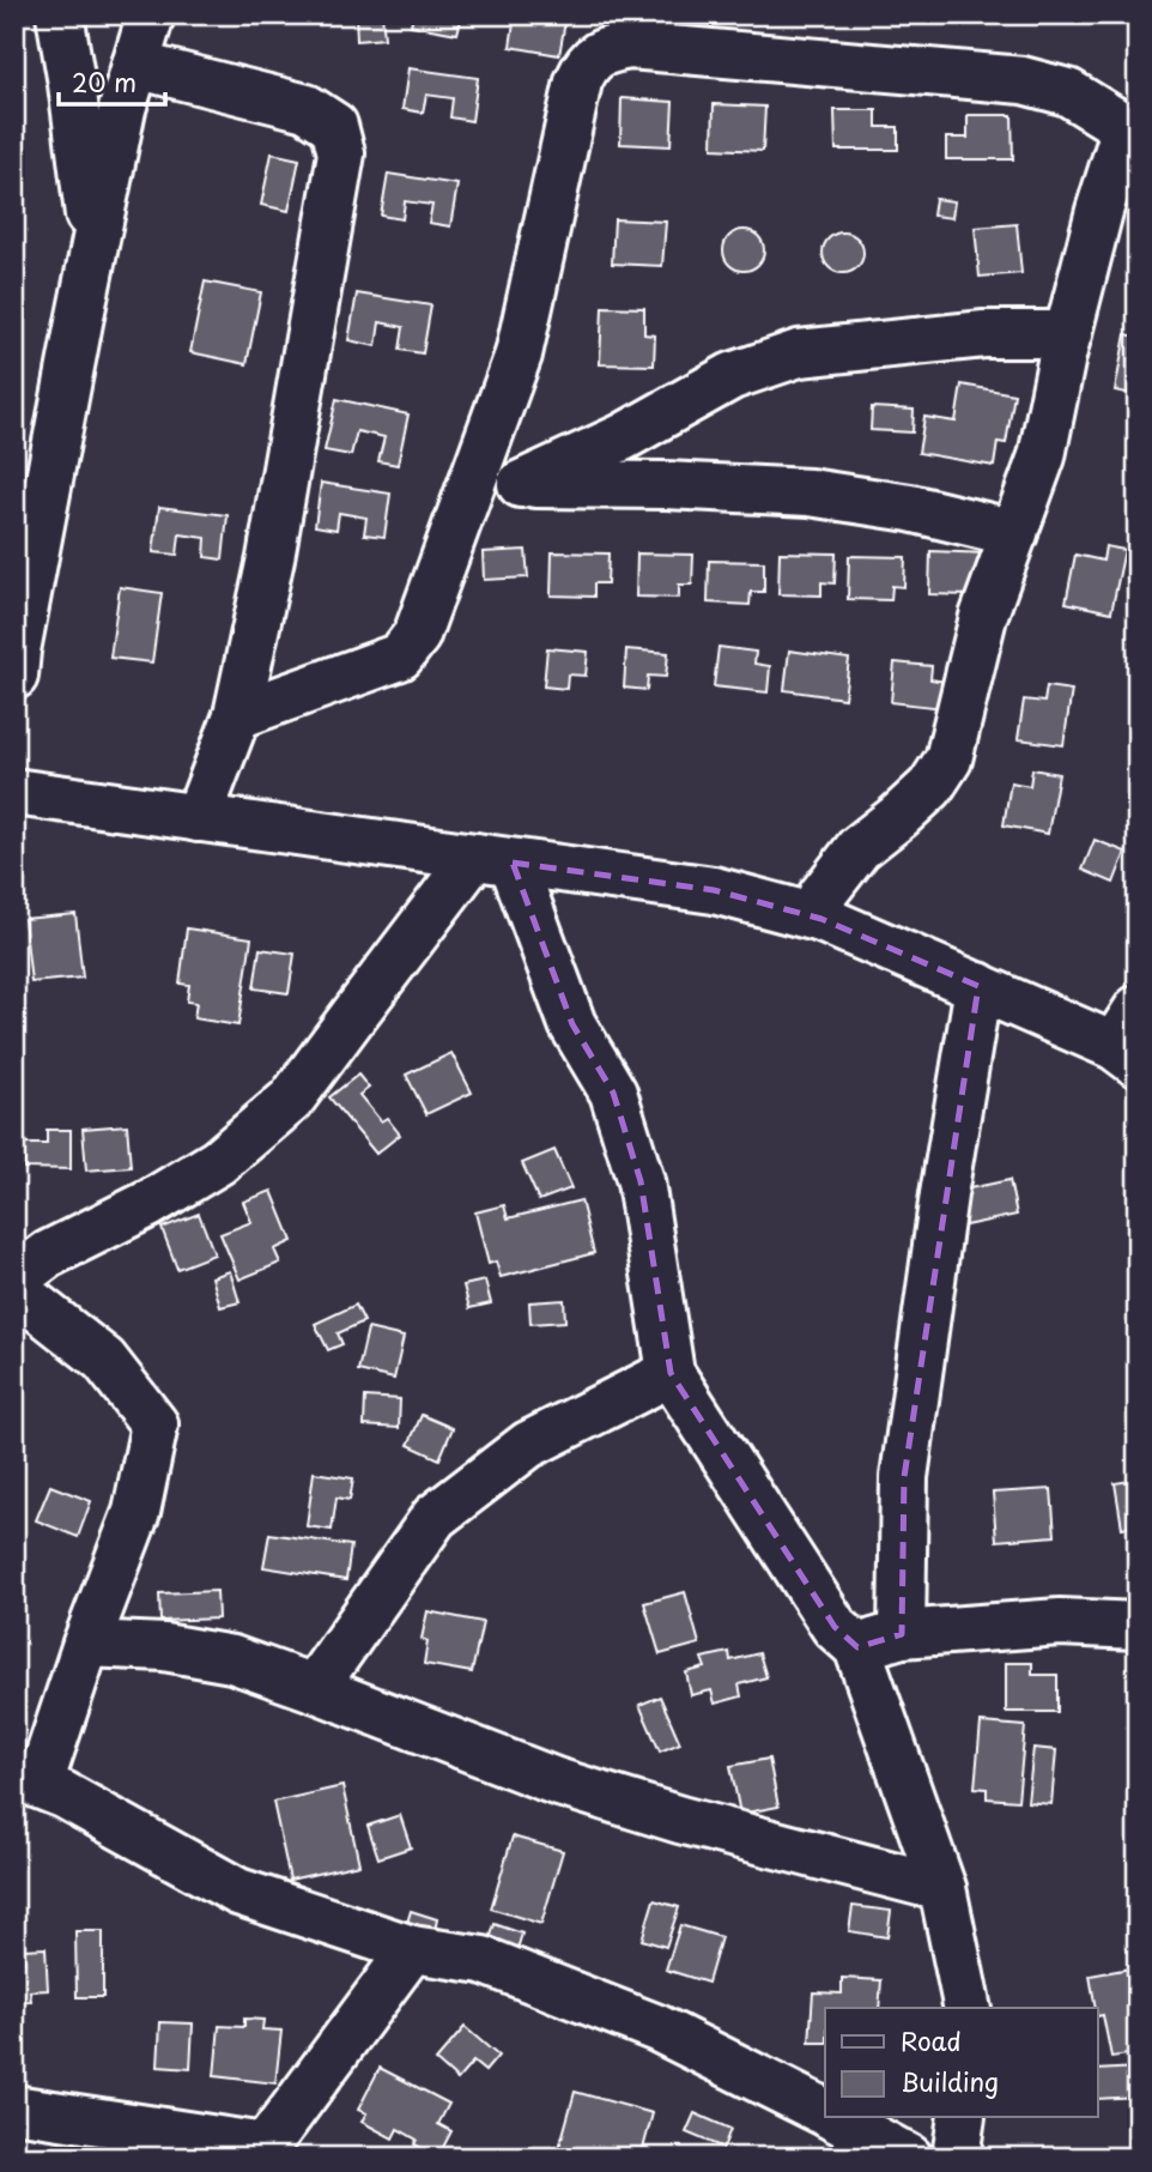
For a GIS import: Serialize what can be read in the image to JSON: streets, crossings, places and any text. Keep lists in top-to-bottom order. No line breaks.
{"legend":["Road","Building"],"scale_bar":"20 m"}
